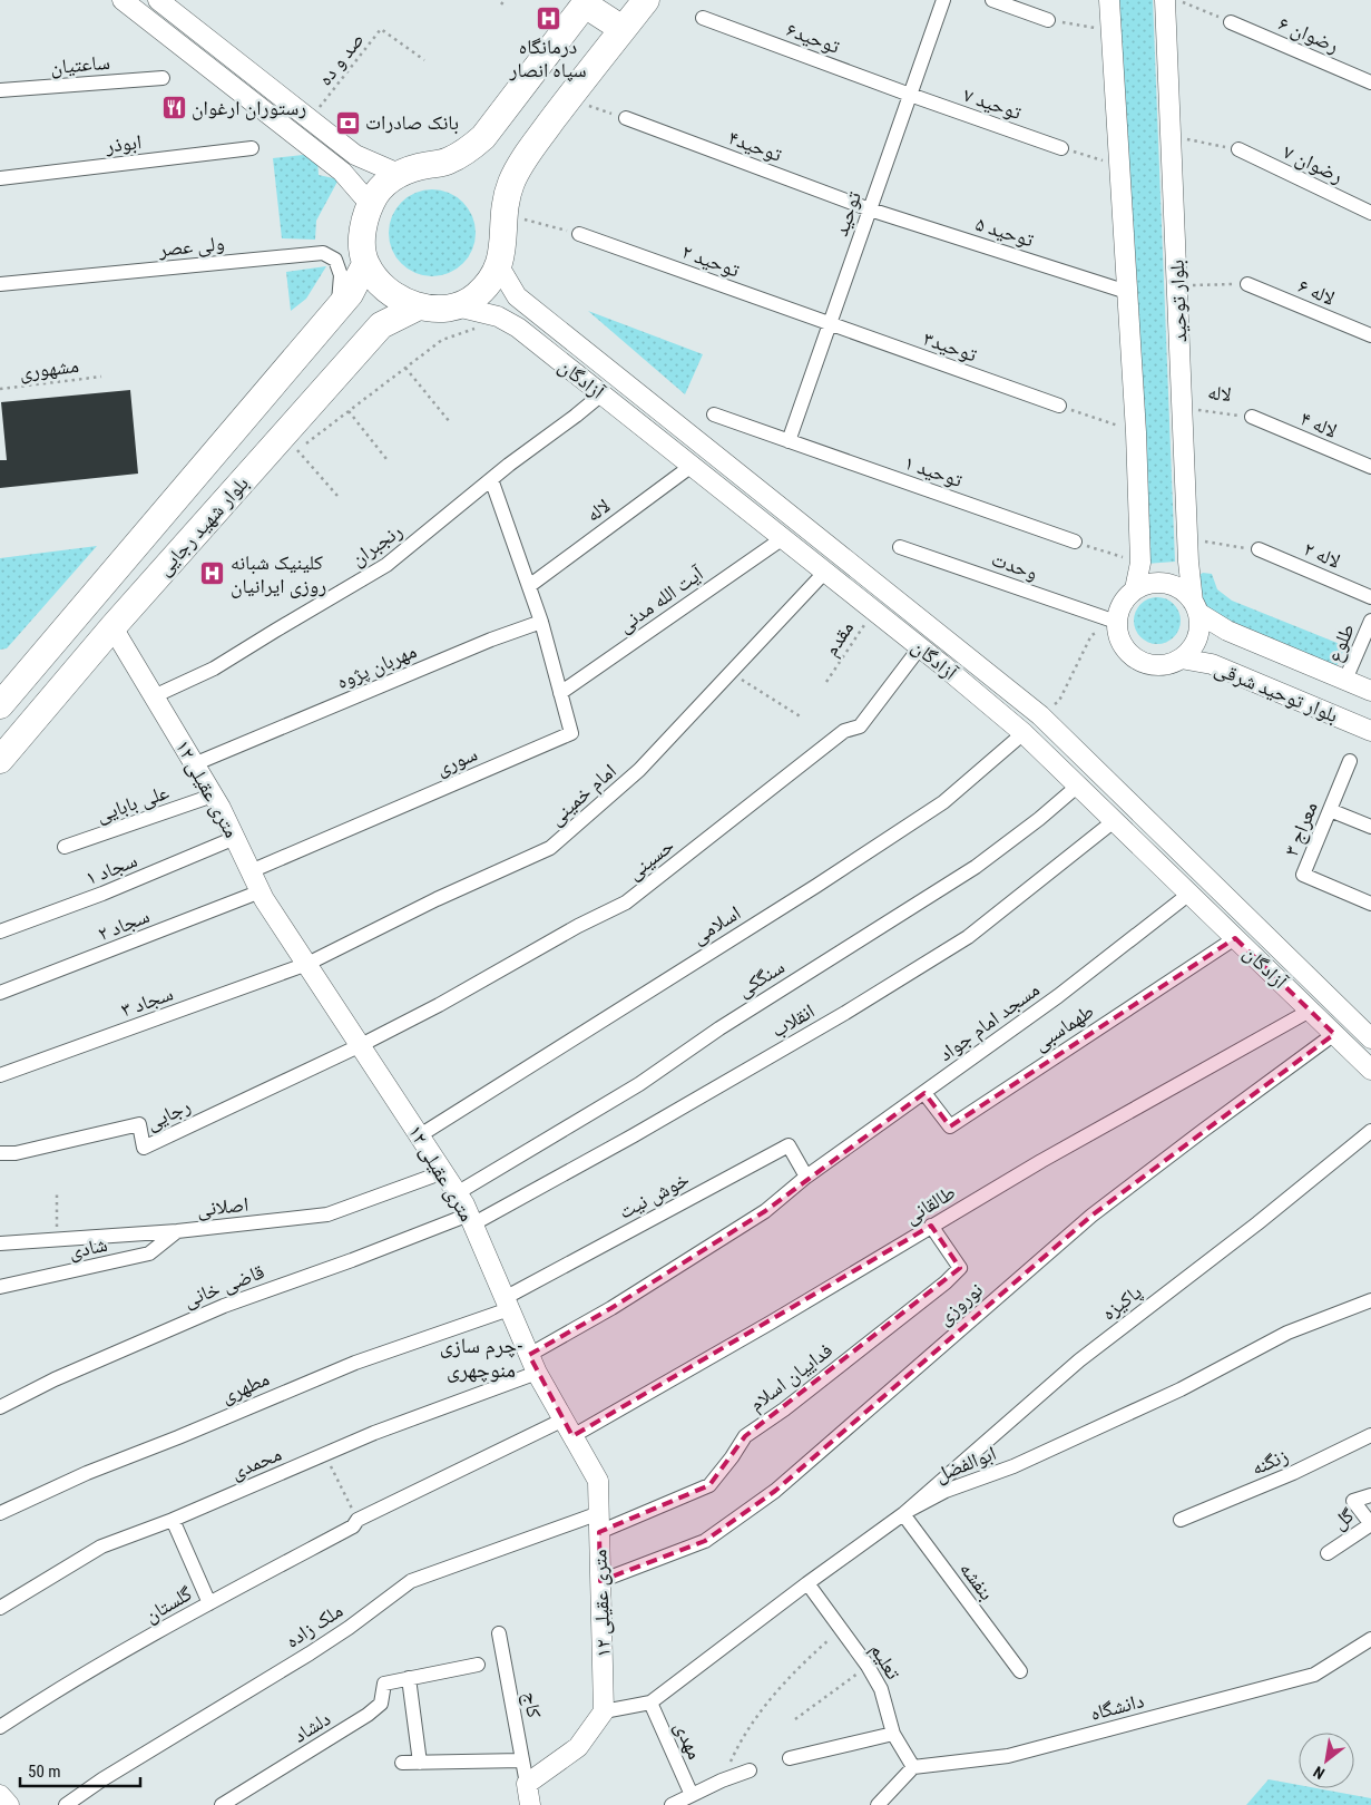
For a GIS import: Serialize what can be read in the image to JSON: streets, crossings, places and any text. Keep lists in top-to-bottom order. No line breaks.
{"streets":{"highway":["بلوار شهید رجایی"],"street":["رضوان ۶","توحید۶","ساعتیان","توحید ۷","ابوذر","توحید۴","رضوان ۷","توحید","توحید ۵","ولی عصر","توحید ۲","لاله ۶","بلوار توحید","توحید۳","آزادگان","لاله","لاله ۴","توحید ۱","رنجبران","لاله ۲","وحدت","آیت الله مدنی","طلوع","مهربان پژوه","بلوار توحید شرقی","سوری","۱۲ متری عقیلی","امام خمینی","علی بابایی","معراج ۳","حسینی","سجاد ۱","سجاد ۲","اسلامی","سنگکی","سجاد ۳","انقلاب","مسجد امام جواد","طهماسبی","رجایی","خوش نیت","طالقانی","اصلانی","شادی","قاضی خانی","پاکیزه","نوروزی","فداییان اسلام","مطهری","زنگنه","محمدی","ابوالفضل","گل","بنفشه","گلستان","ملک زاده","تعلیم","کاج","دانشگاه","دلشاد","مهدی"],"path":["صد و ده","مشهوری","مقدم"]},"crossings":[["توحید۶","توحید ۷"],["توحید۶","توحید"],["توحید ۷","توحید"],["توحید۴","توحید"],["توحید۴","توحید ۵"],["توحید","توحید ۵"],["توحید","توحید ۲"],["توحید","توحید۳"],["توحید","توحید ۱"],["ولی عصر","بلوار شهید رجایی"],["توحید ۲","توحید۳"],["بلوار توحید","لاله"],["بلوار توحید","وحدت"],["بلوار توحید","بلوار توحید شرقی"],["آزادگان","لاله"],["آزادگان","رنجبران"],["آزادگان","آیت الله مدنی"],["آزادگان","مقدم"],["آزادگان","امام خمینی"],["آزادگان","حسینی"],["آزادگان","اسلامی"],["آزادگان","سنگکی"],["آزادگان","انقلاب"],["آزادگان","مسجد امام جواد"],["آزادگان","طهماسبی"],["آزادگان","طالقانی"],["آزادگان","نوروزی"],["لاله","لاله ۴"],["بلوار شهید رجایی","۱۲ متری عقیلی"],["رنجبران","۱۲ متری عقیلی"],["وحدت","بلوار توحید شرقی"],["آیت الله مدنی","سوری"],["طلوع","بلوار توحید شرقی"],["مهربان پژوه","سوری"],["مهربان پژوه","۱۲ متری عقیلی"],["سوری","۱۲ متری عقیلی"],["۱۲ متری عقیلی","امام خمینی"],["۱۲ متری عقیلی","علی بابایی"],["۱۲ متری عقیلی","حسینی"],["۱۲ متری عقیلی","سجاد ۱"],["۱۲ متری عقیلی","سجاد ۲"],["۱۲ متری عقیلی","اسلامی"],["۱۲ متری عقیلی","سنگکی"],["۱۲ متری عقیلی","سجاد ۳"],["۱۲ متری عقیلی","انقلاب"],["۱۲ متری عقیلی","مسجد امام جواد"],["۱۲ متری عقیلی","رجایی"],["۱۲ متری عقیلی","خوش نیت"],["۱۲ متری عقیلی","طالقانی"],["۱۲ متری عقیلی","اصلانی"],["۱۲ متری عقیلی","قاضی خانی"],["۱۲ متری عقیلی","نوروزی"],["۱۲ متری عقیلی","فداییان اسلام"],["۱۲ متری عقیلی","مطهری"],["۱۲ متری عقیلی","محمدی"],["۱۲ متری عقیلی","ابوالفضل"],["۱۲ متری عقیلی","گلستان"],["۱۲ متری عقیلی","ملک زاده"],["امام خمینی","سجاد ۳"],["حسینی","رجایی"],["انقلاب","قاضی خانی"],["مسجد امام جواد","طهماسبی"],["مسجد امام جواد","خوش نیت"],["خوش نیت","مطهری"],["طالقانی","فداییان اسلام"],["طالقانی","گلستان"],["اصلانی","شادی"],["پاکیزه","ابوالفضل"],["پاکیزه","بنفشه"],["فداییان اسلام","ملک زاده"],["ابوالفضل","بنفشه"],["ابوالفضل","تعلیم"],["ابوالفضل","مهدی"],["تعلیم","دانشگاه"]],"districts":["چرم سازی- منوچهری"],"places":{"hospital":["درمانگاه سپاه انصار","کلینیک شبانه روزی ایرانیان"],"restaurant":["رستوران ارغوان"],"bank":["بانک صادرات"]},"scale_bar":"50 m","north":"bottom left"}
